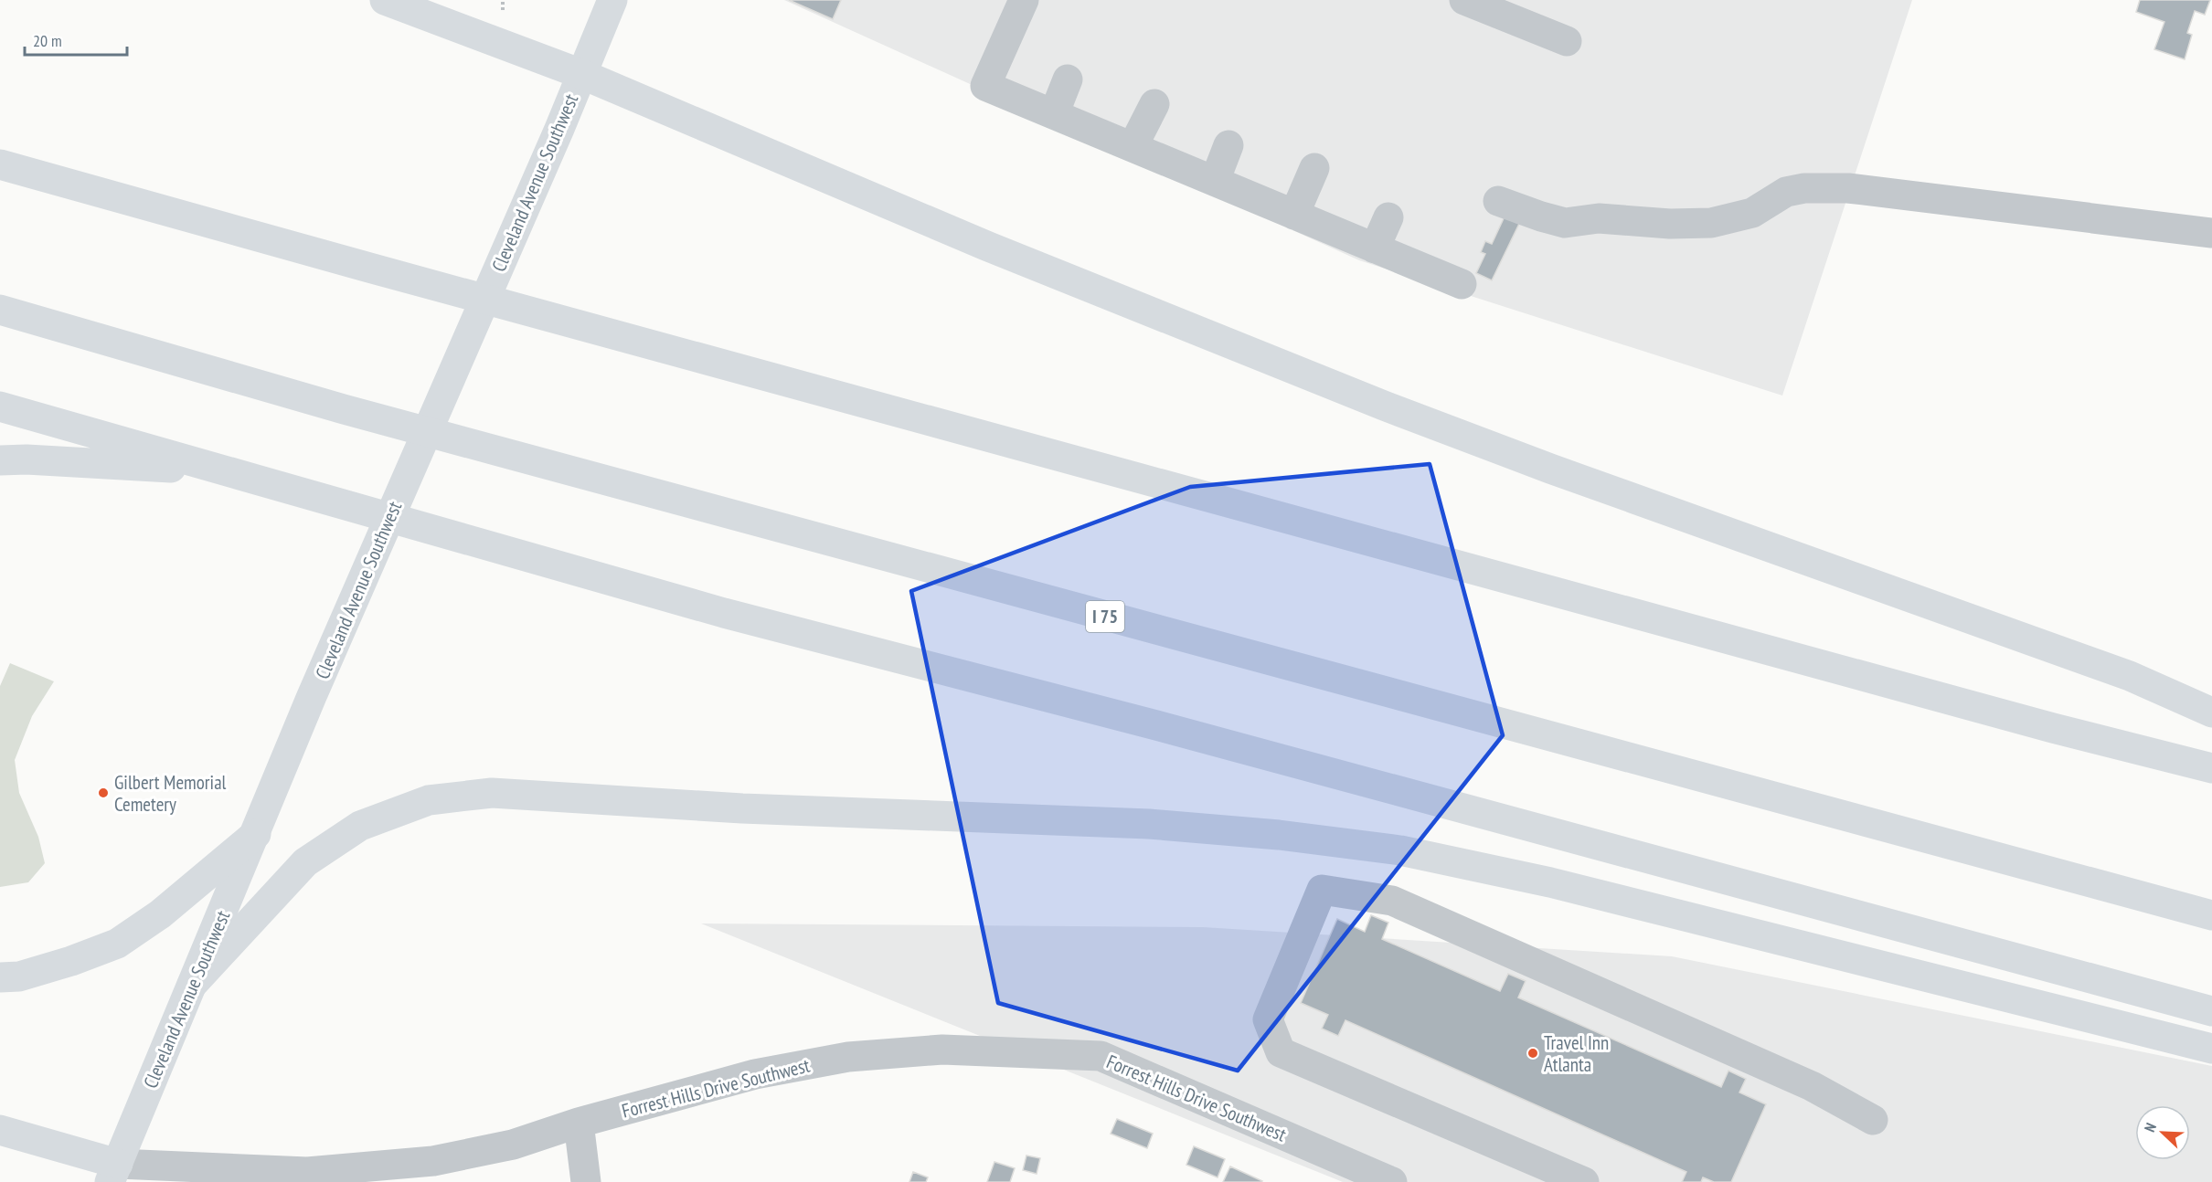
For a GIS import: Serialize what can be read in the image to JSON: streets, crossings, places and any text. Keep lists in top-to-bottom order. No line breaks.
{"streets":{"main road":["Cleveland Avenue Southwest","I 75"],"street":["Forrest Hills Drive Southwest"]},"crossings":[["Cleveland Avenue Southwest","Forrest Hills Drive Southwest"]],"places":["Gilbert Memorial Cemetery","Travel Inn Atlanta"],"scale_bar":"20 m","north":"top left"}
